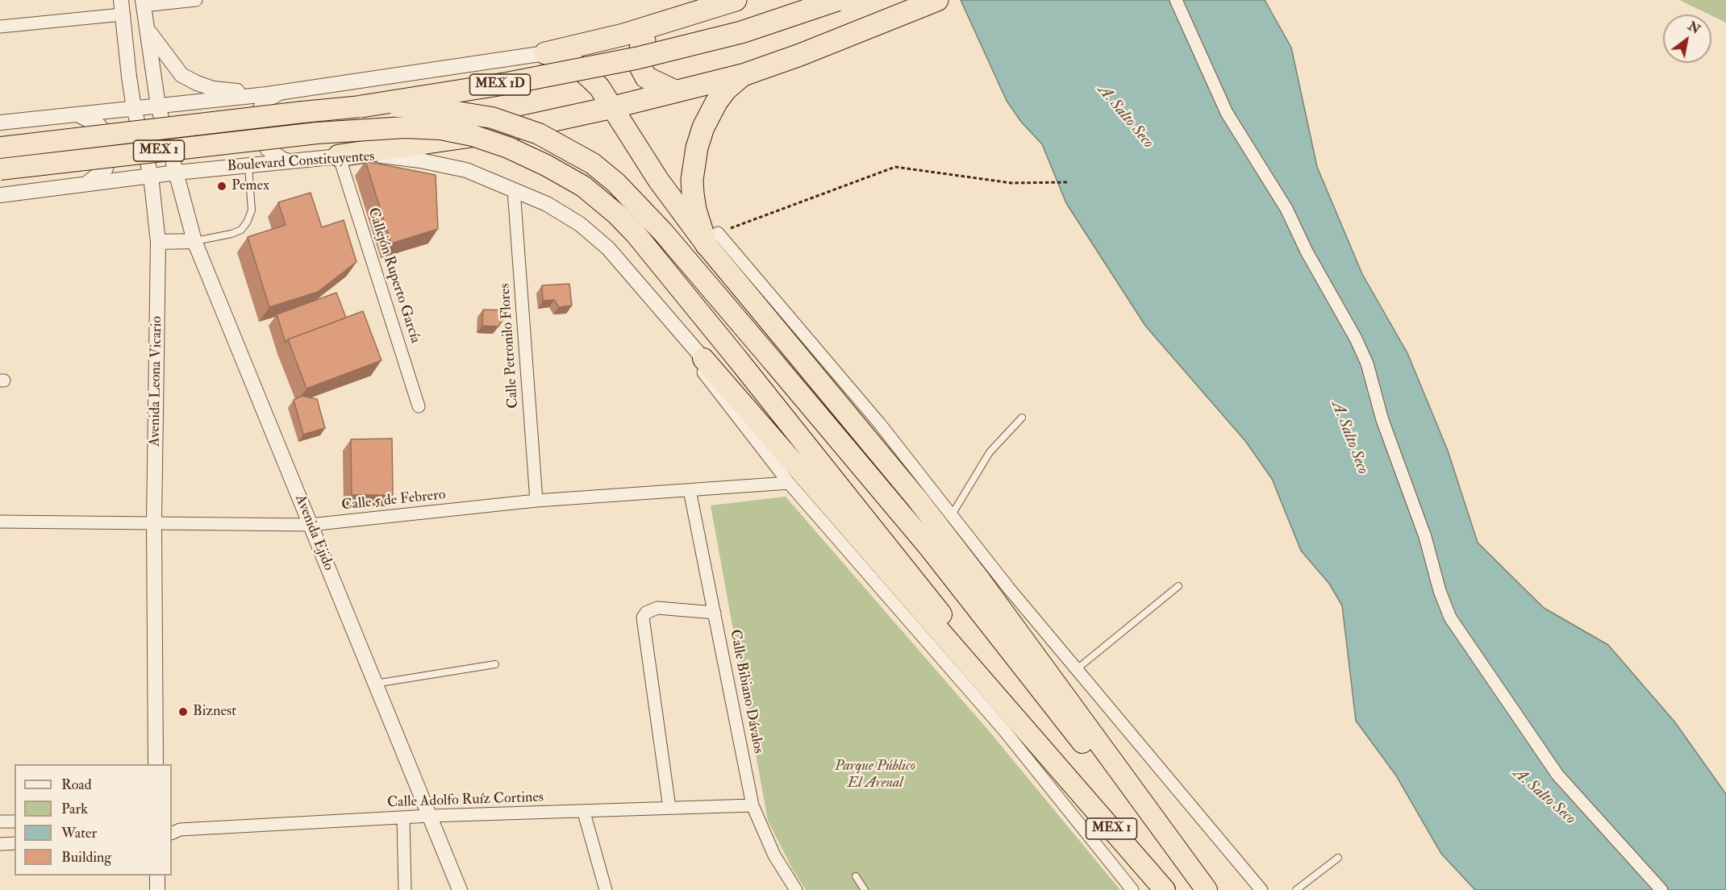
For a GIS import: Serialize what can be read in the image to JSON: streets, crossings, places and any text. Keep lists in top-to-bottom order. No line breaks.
{"streets":{"highway":["MEX 1D","MEX 1","Boulevard Constituyentes"],"street":["Callejón Ruperto García","Calle Petronilo Flores","Avenida Leona Vicario","Calle 5 de Febrero","Avenida Ejido","Calle Bibiano Dávalos","Calle Adolfo Ruíz Cortines"]},"crossings":[["MEX 1D","MEX 1"],["MEX 1","Boulevard Constituyentes"],["Boulevard Constituyentes","Callejón Ruperto García"],["Boulevard Constituyentes","Calle Petronilo Flores"],["Boulevard Constituyentes","Avenida Leona Vicario"],["Boulevard Constituyentes","Avenida Ejido"],["Calle Petronilo Flores","Calle 5 de Febrero"],["Avenida Leona Vicario","Calle 5 de Febrero"],["Calle 5 de Febrero","Avenida Ejido"],["Calle 5 de Febrero","Calle Bibiano Dávalos"],["Avenida Ejido","Calle Adolfo Ruíz Cortines"],["Calle Bibiano Dávalos","Calle Adolfo Ruíz Cortines"]],"water":["A. Salto Seco"],"parks":["Parque Público El Arenal"],"places":["Pemex","Biznest"],"legend":["Road","Park","Water","Building"],"north":"top right"}
